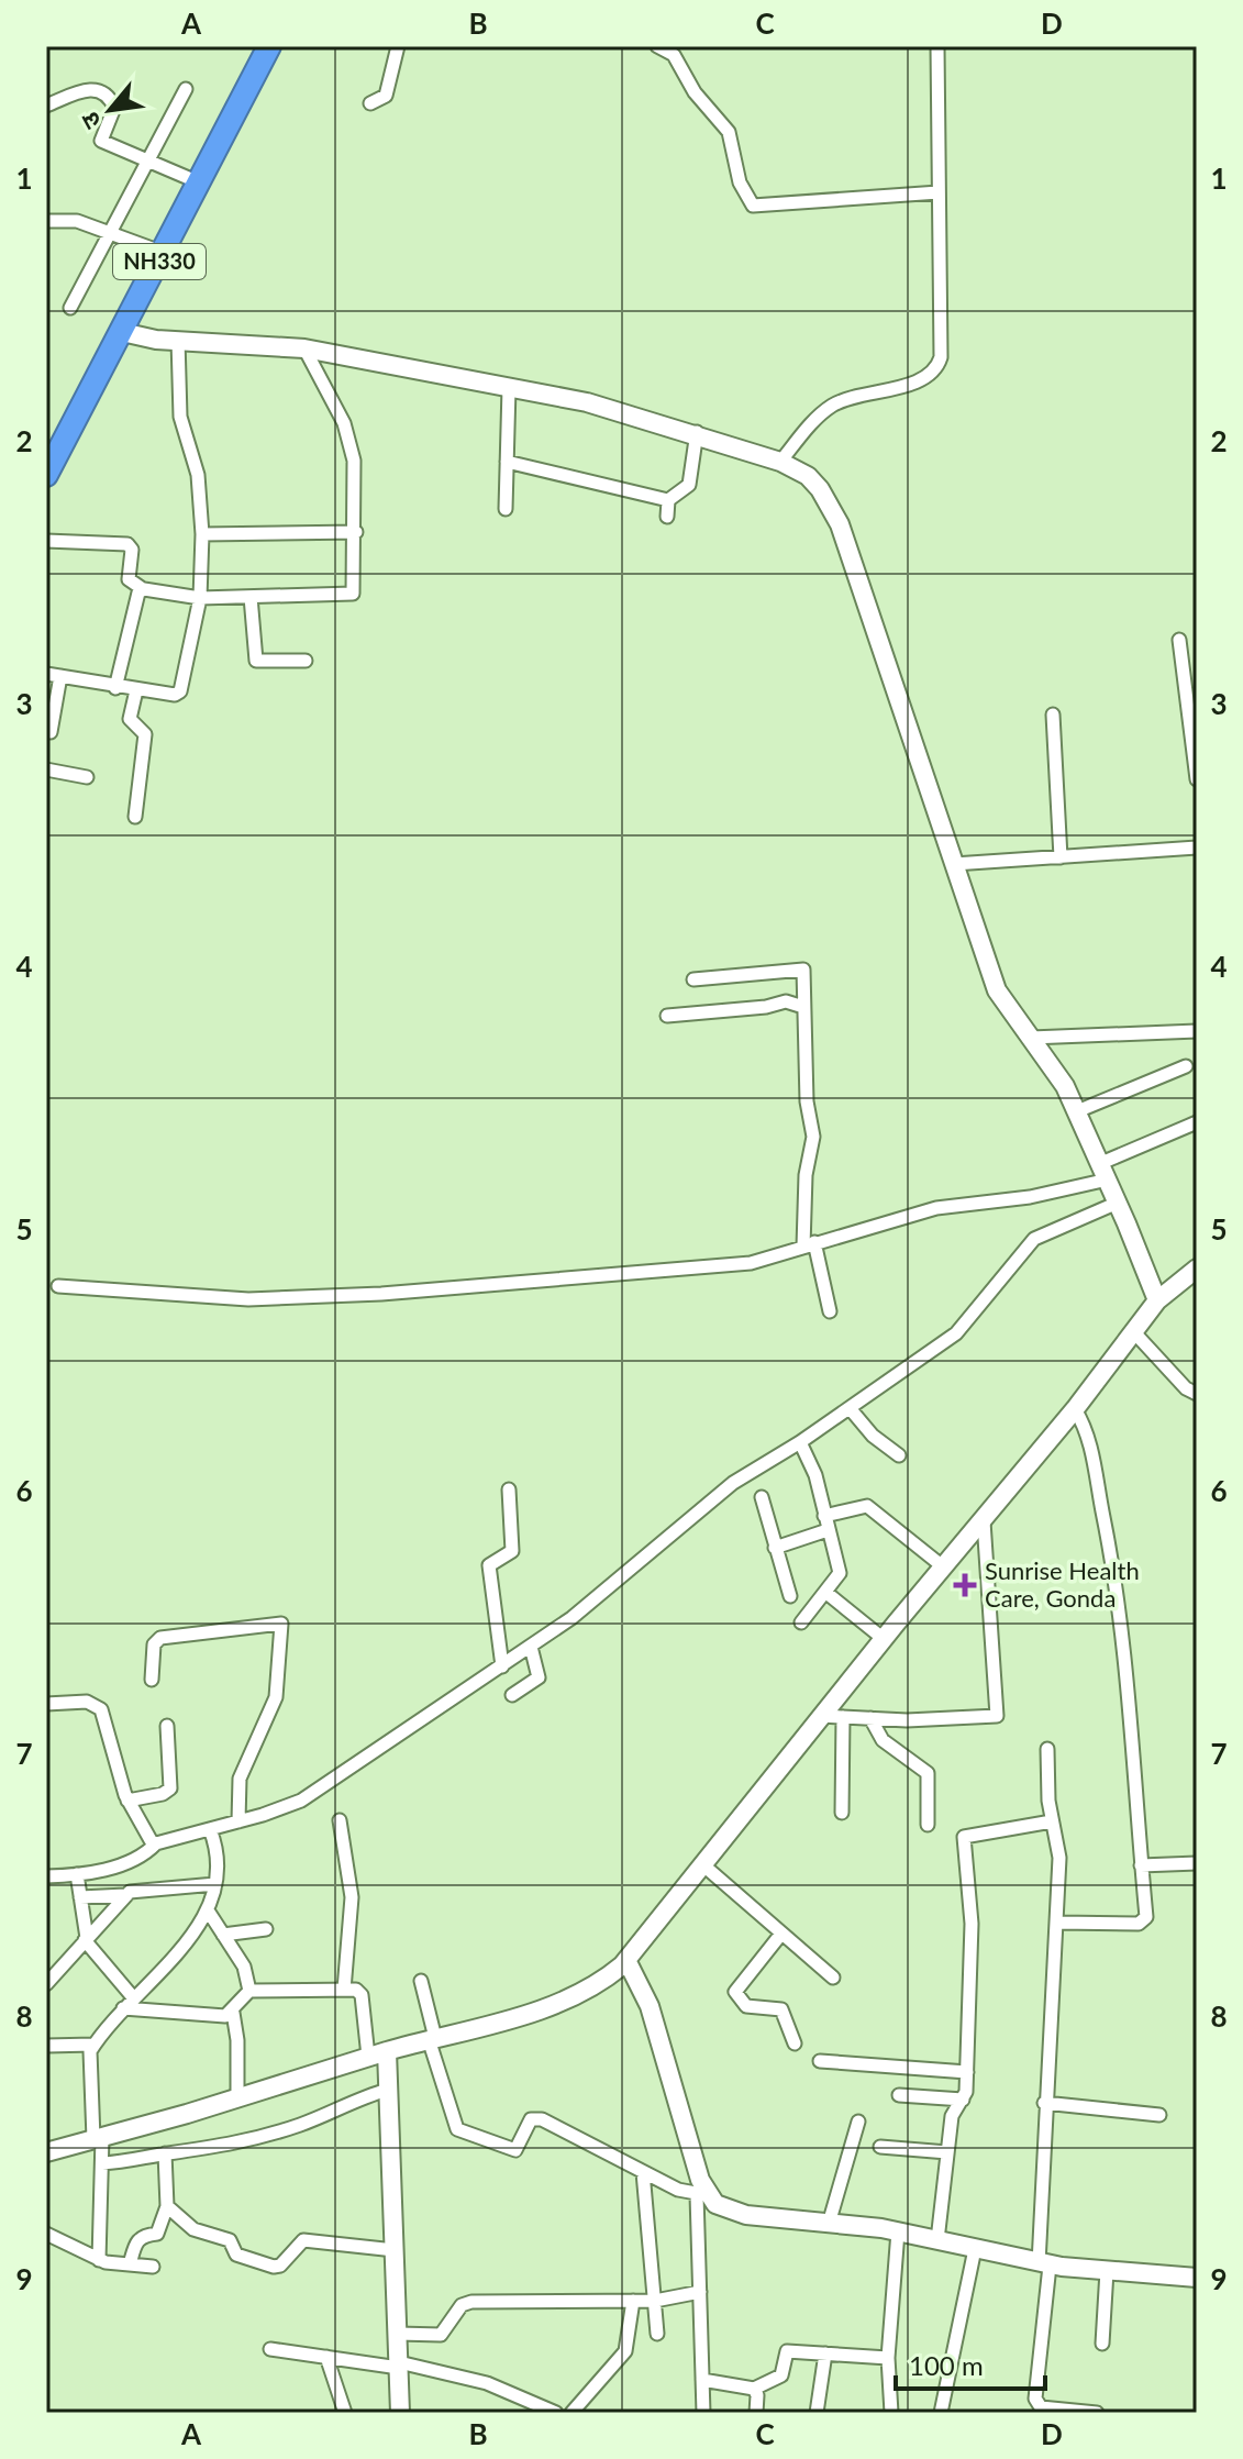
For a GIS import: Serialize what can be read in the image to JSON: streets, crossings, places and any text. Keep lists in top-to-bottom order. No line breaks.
{"streets":{"highway":["NH330"]},"places":{"health":["Sunrise Health Care, Gonda"]},"scale_bar":"100 m","north":"bottom left","grid":{"columns":["A","B","C","D"],"rows":["1","2","3","4","5","6","7","8","9"]}}
